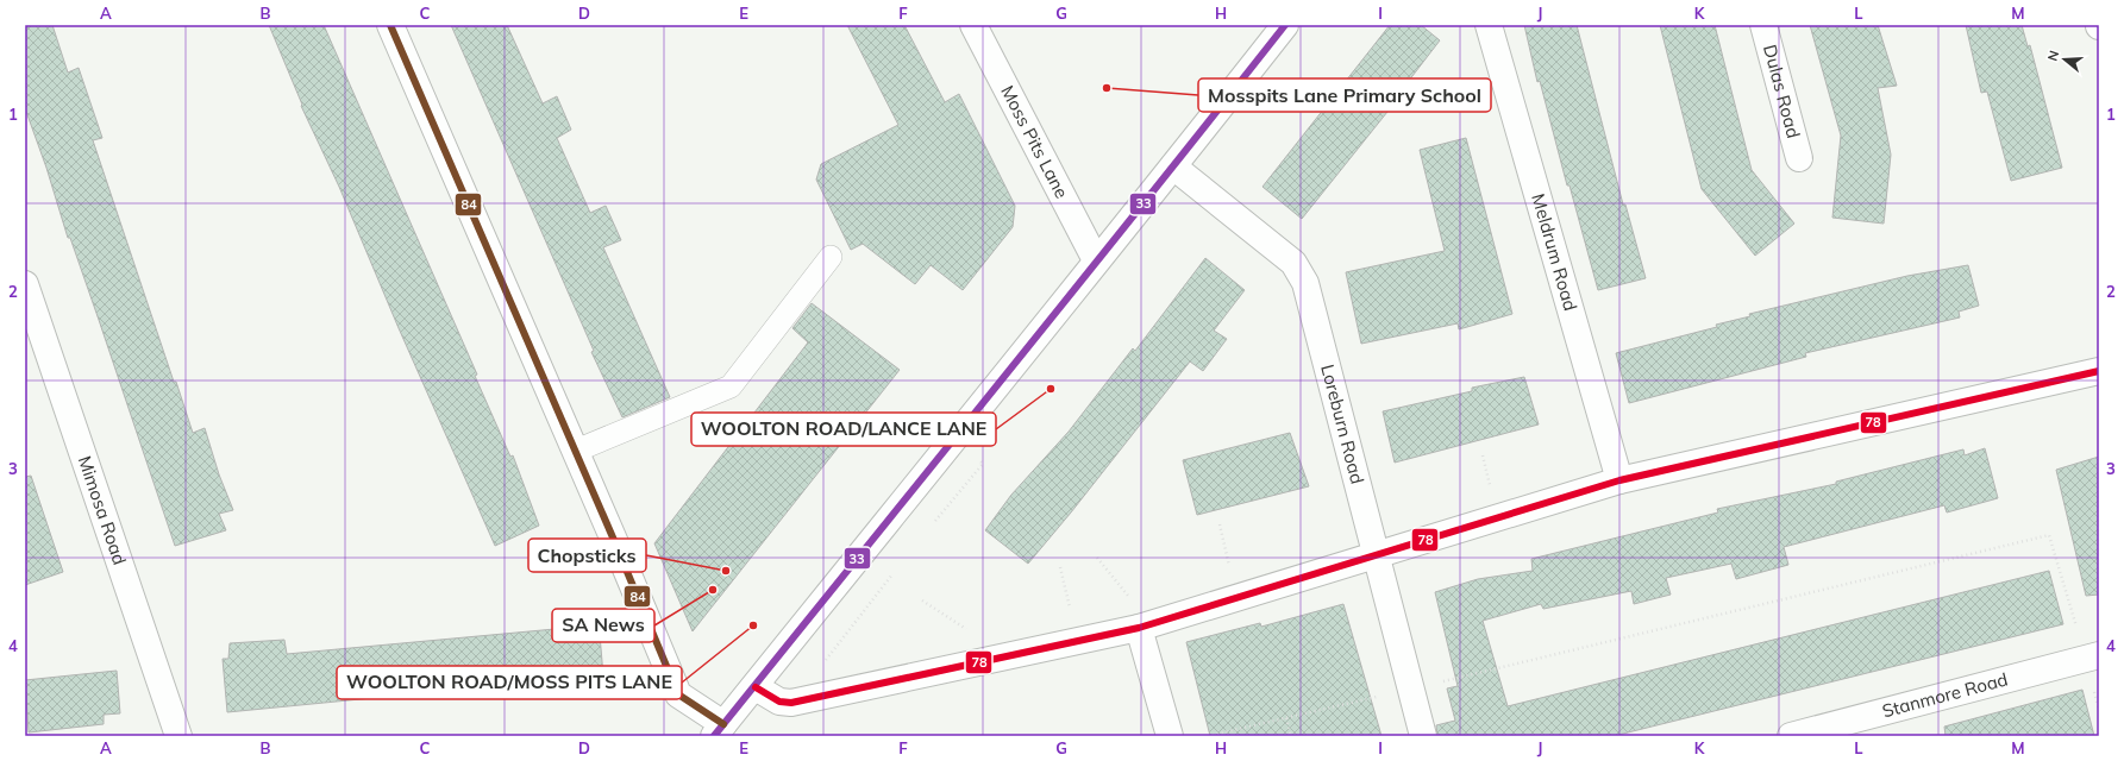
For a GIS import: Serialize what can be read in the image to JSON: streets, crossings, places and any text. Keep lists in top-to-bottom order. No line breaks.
{"streets":{"street":["Dulas Road","Moss Pits Lane","Meldrum Road","Loreburn Road","Mimosa Road","Stanmore Road"]},"places":["Mosspits Lane Primary School","WOOLTON ROAD/LANCE LANE","Chopsticks","SA News","WOOLTON ROAD/MOSS PITS LANE"],"lines":["transit line 33","transit line 84","transit line 78"],"north":"left","grid":{"columns":["A","B","C","D","E","F","G","H","I","J","K","L","M"],"rows":["1","2","3","4"]}}
